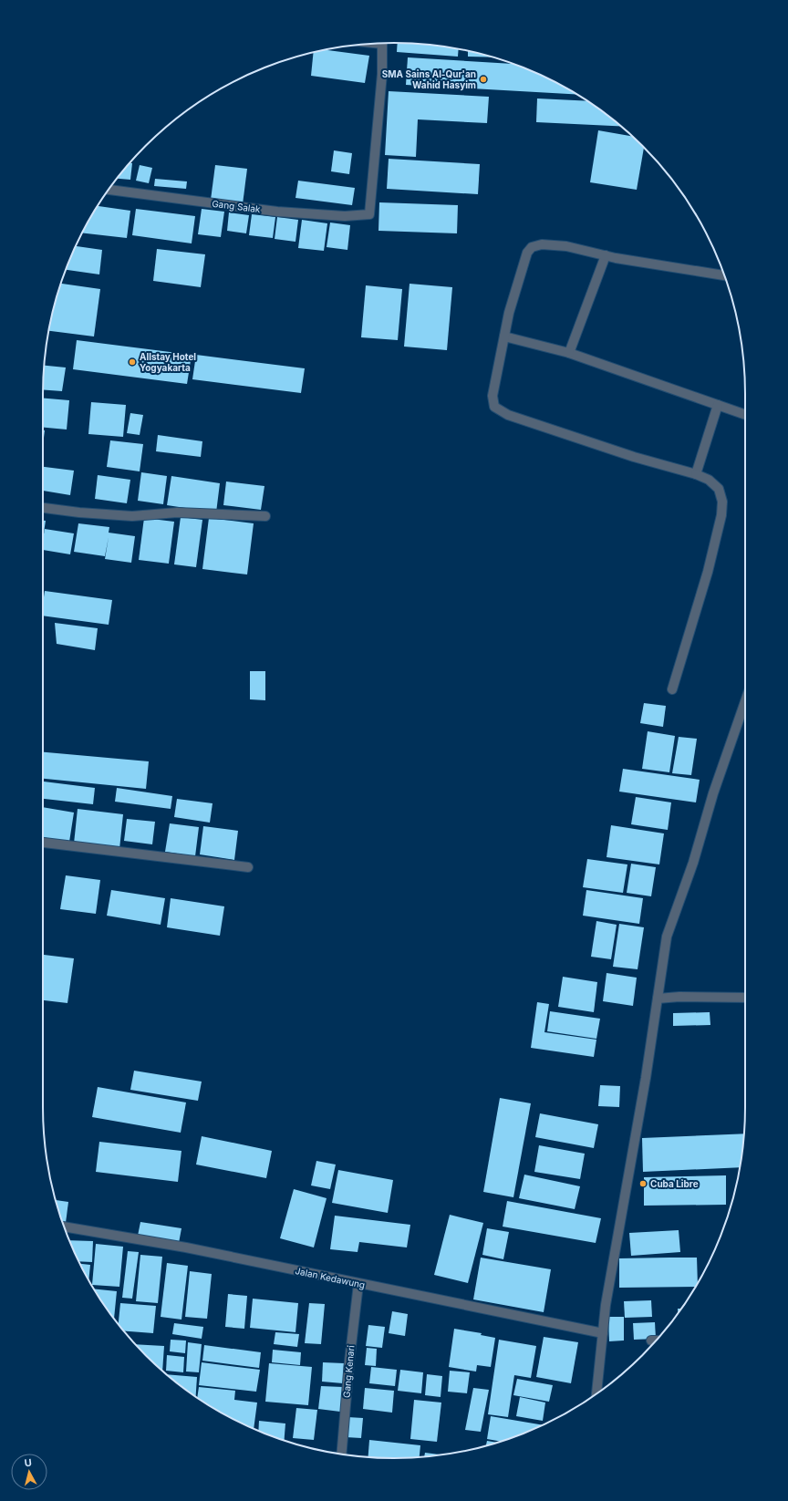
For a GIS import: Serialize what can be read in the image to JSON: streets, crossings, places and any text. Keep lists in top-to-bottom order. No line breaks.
{"streets":{"street":["Gang Salak","Jalan Kedawung","Gang Kenari"]},"crossings":[["Jalan Kedawung","Gang Kenari"]],"places":["SMA Sains Al-Qur'an Wahid Hasyim","Allstay Hotel Yogyakarta","Cuba Libre"],"north":"top"}
